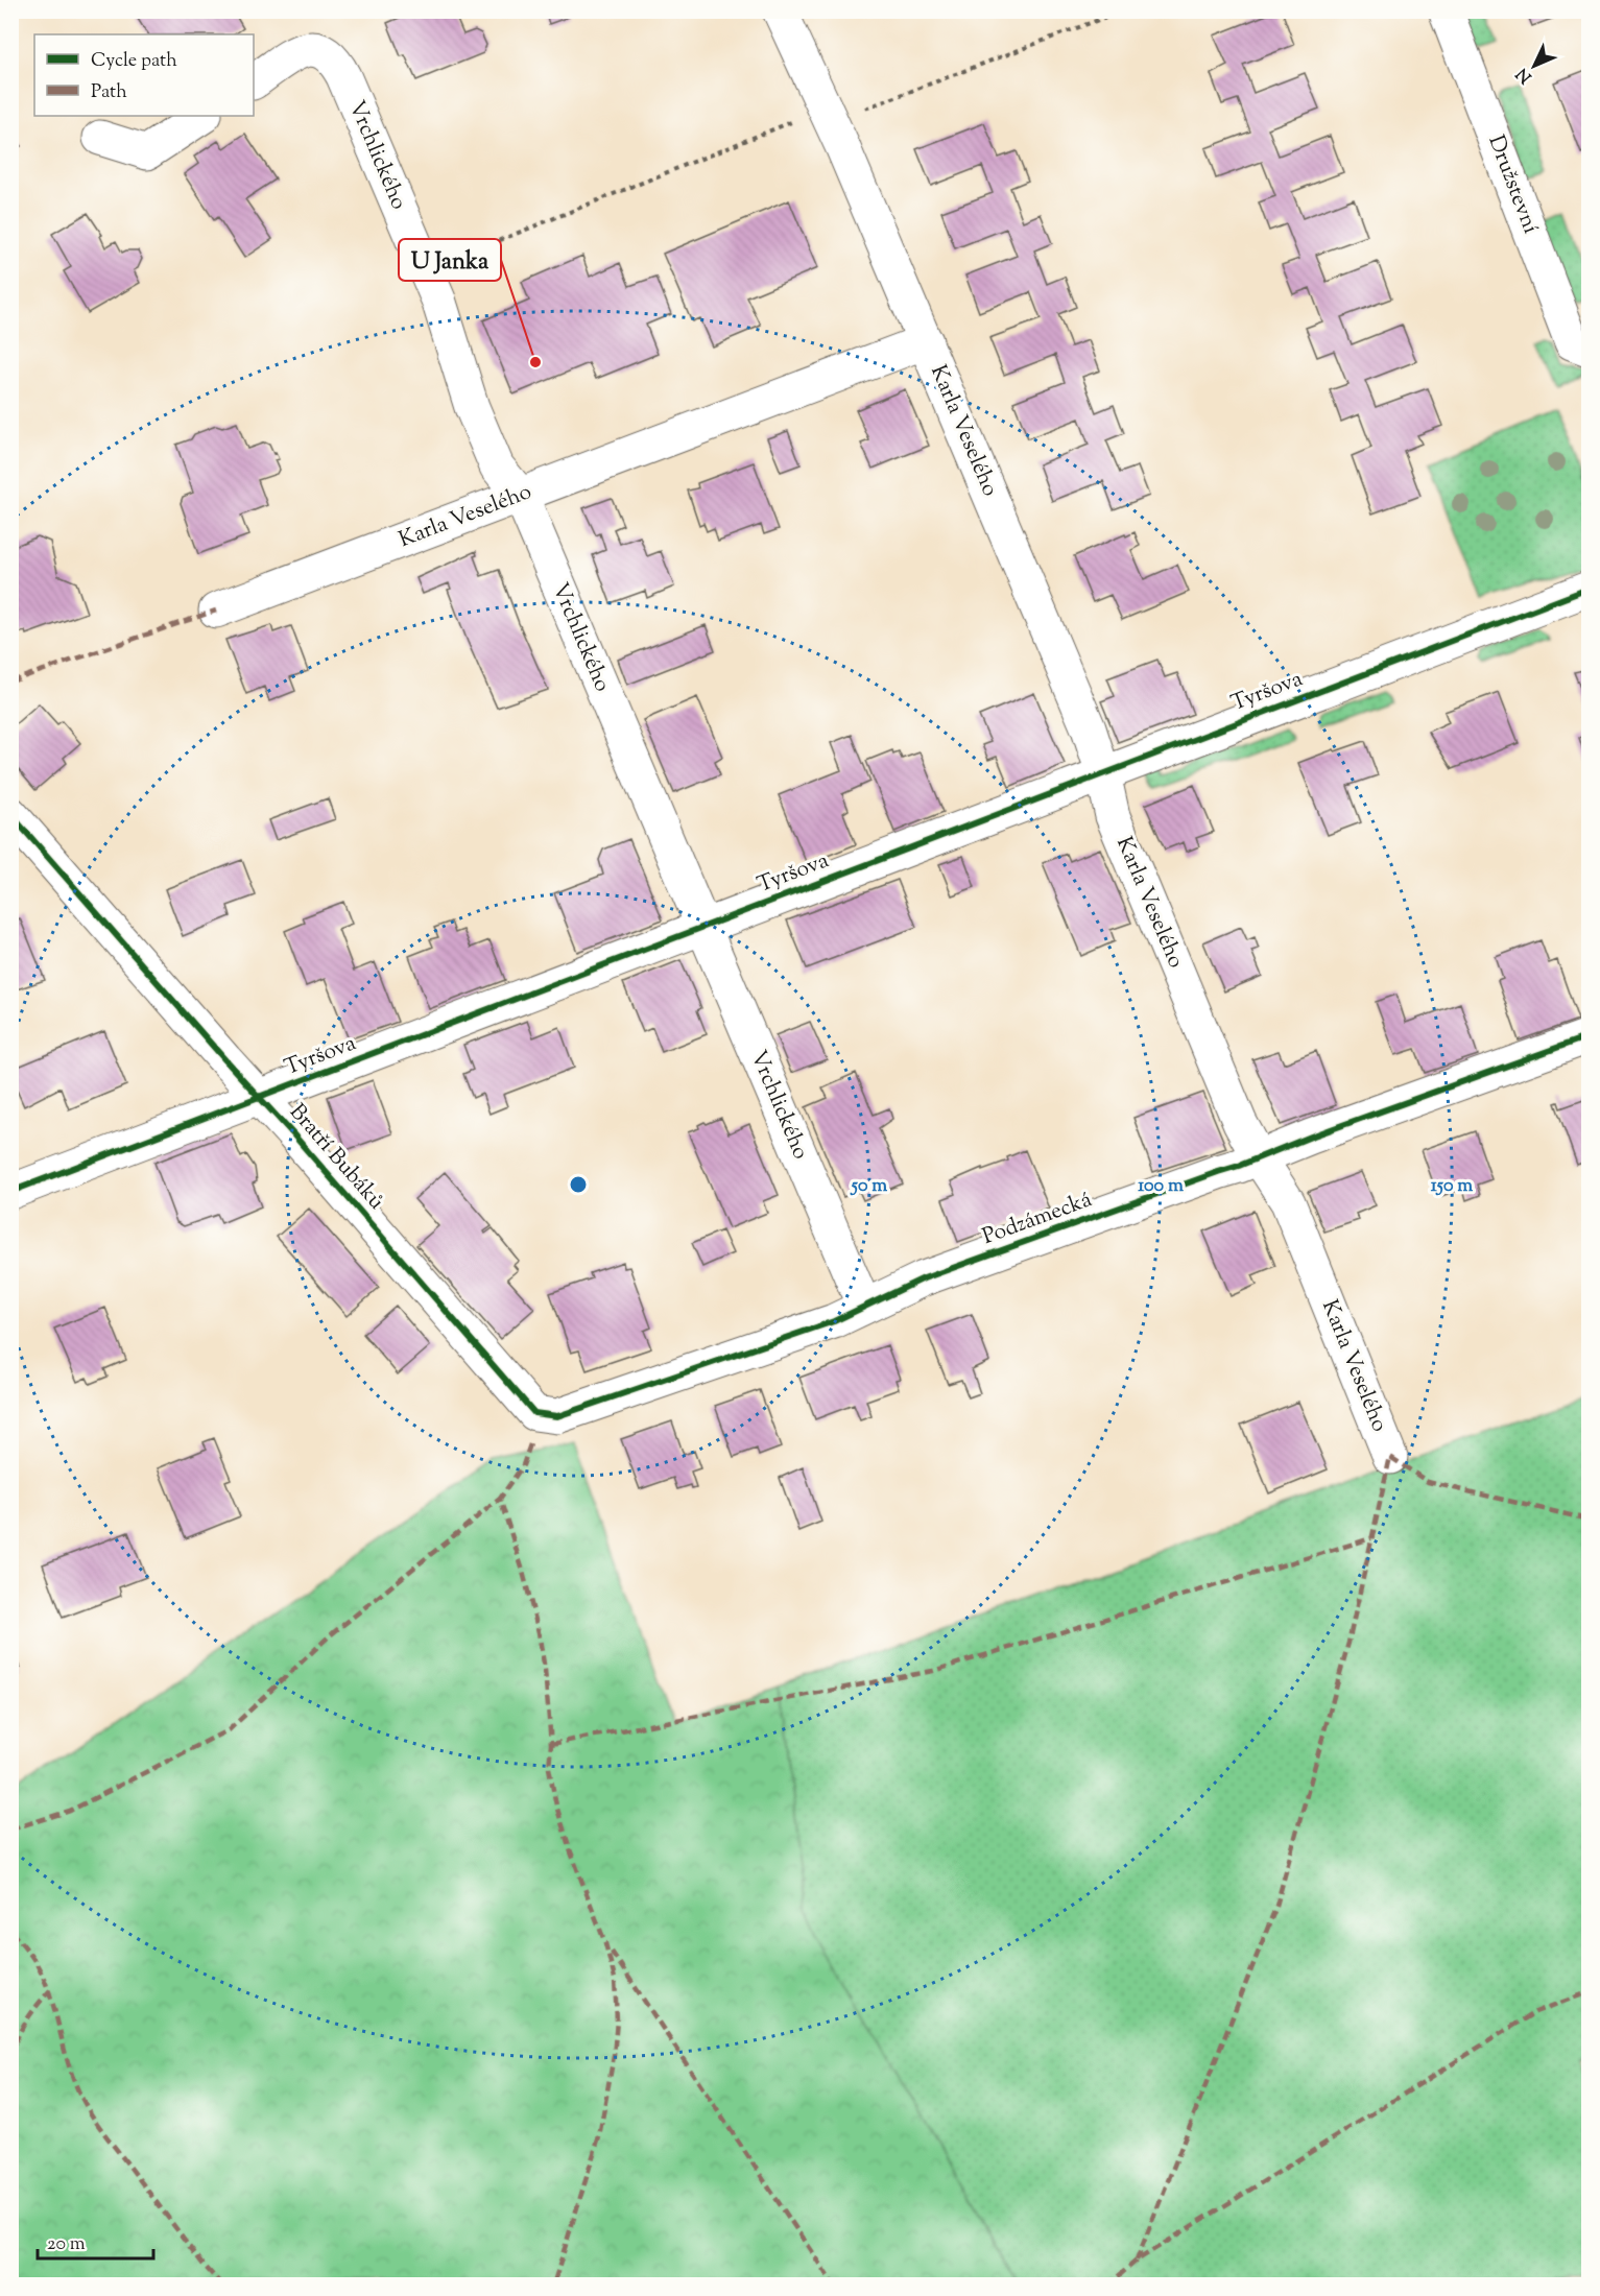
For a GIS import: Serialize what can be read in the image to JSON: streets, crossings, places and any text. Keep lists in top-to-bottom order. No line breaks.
{"streets":{"street":["Vrchlického","Družstevní","Karla Veselého","Tyršova","Bratří Bubáků","Podzámecká"]},"crossings":[["Vrchlického","Karla Veselého"],["Vrchlického","Tyršova"],["Vrchlického","Podzámecká"],["Karla Veselého","Tyršova"],["Karla Veselého","Podzámecká"],["Tyršova","Bratří Bubáků"],["Bratří Bubáků","Podzámecká"]],"places":["U Janka"],"legend":["Cycle path","Path"],"scale_bar":"20 m","north":"bottom left","rings":["50 m","100 m","150 m"]}
